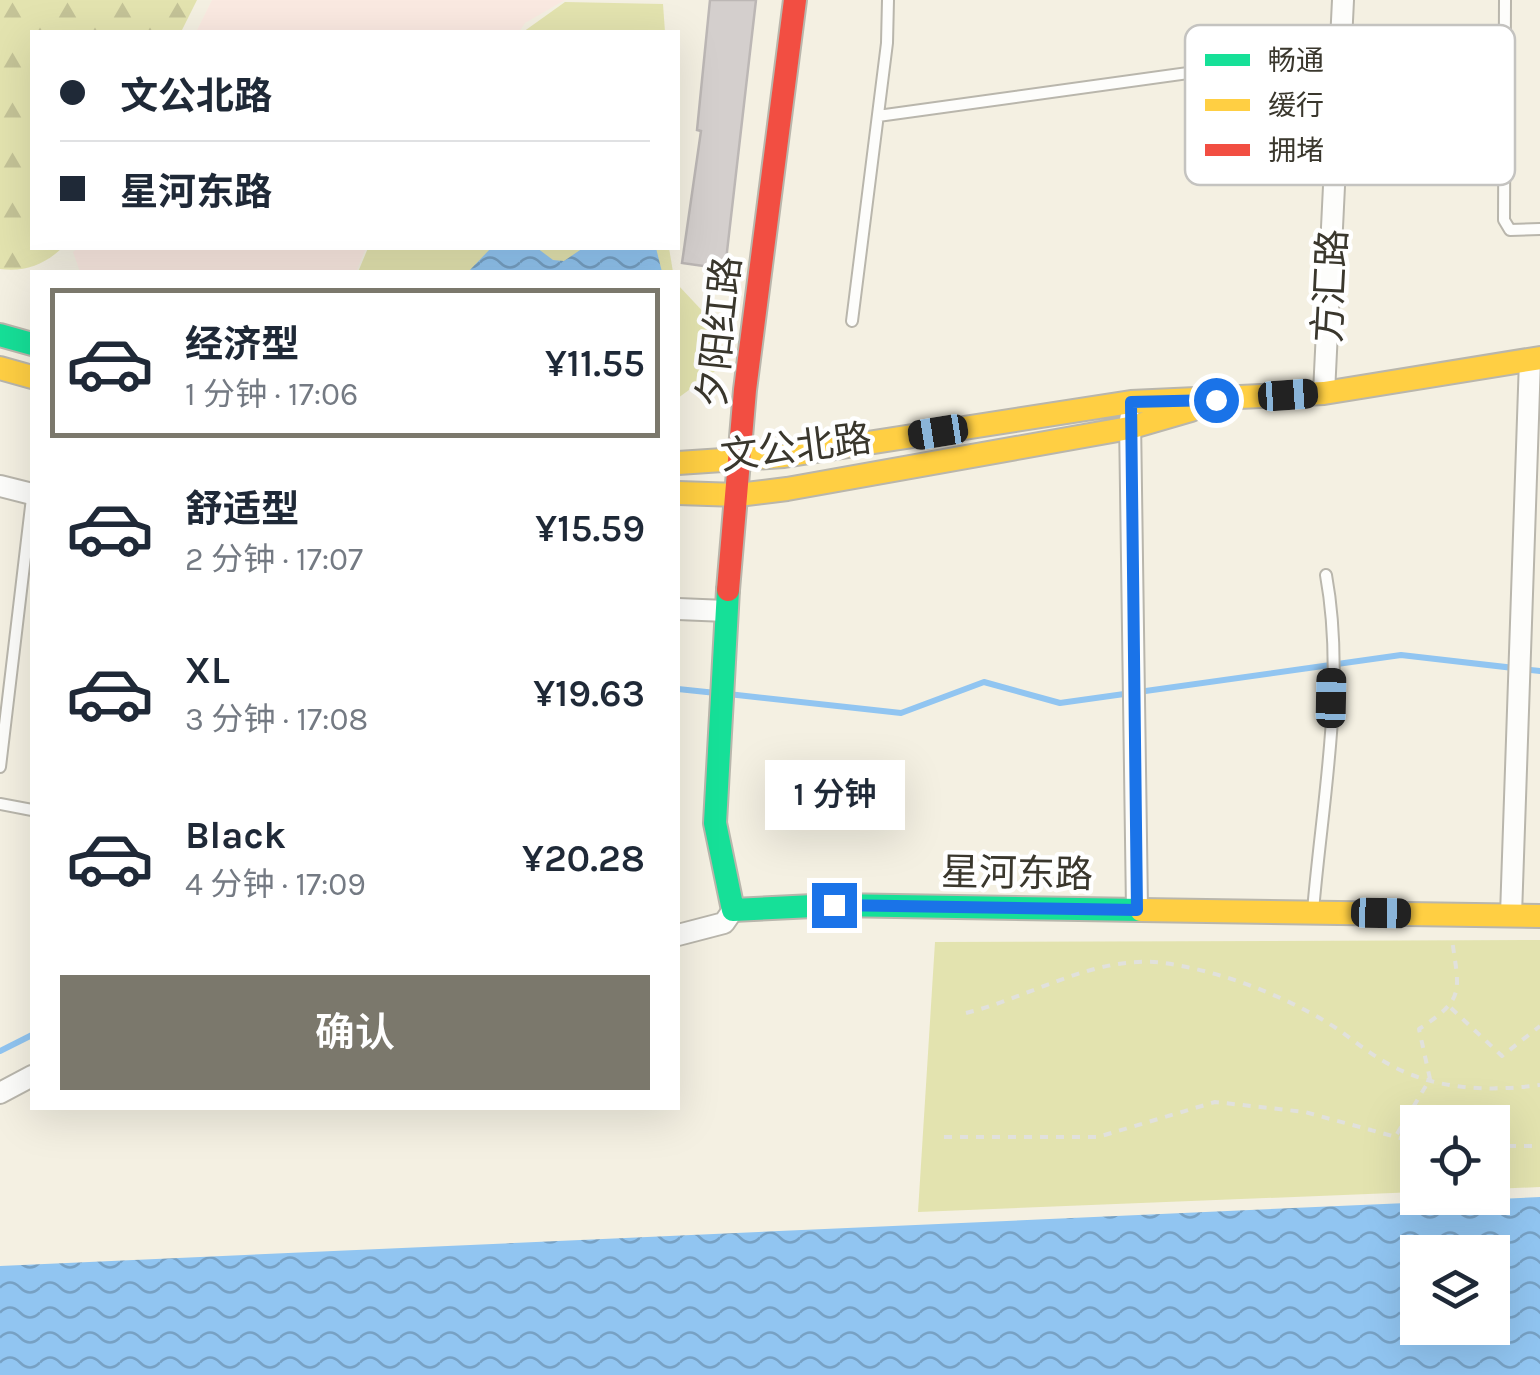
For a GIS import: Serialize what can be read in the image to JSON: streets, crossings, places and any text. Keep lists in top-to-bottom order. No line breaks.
{"streets":{"street":["方汇路","夕阳红路","文公北路","星河东路"]},"crossings":[["方汇路","文公北路"],["夕阳红路","文公北路"],["夕阳红路","星河东路"]],"legend":["畅通","缓行","拥堵"],"page":{"banner":["文公北路","星河东路"],"list":[{"name":"经济型","note":"1 分钟 · 17:06","value":"¥11.55"},{"name":"舒适型","note":"2 分钟 · 17:07","value":"¥15.59"},{"name":"XL","note":"3 分钟 · 17:08","value":"¥19.63"},{"name":"Black","note":"4 分钟 · 17:09","value":"¥20.28"}],"bubble":"1 分钟","buttons":"确认"}}
